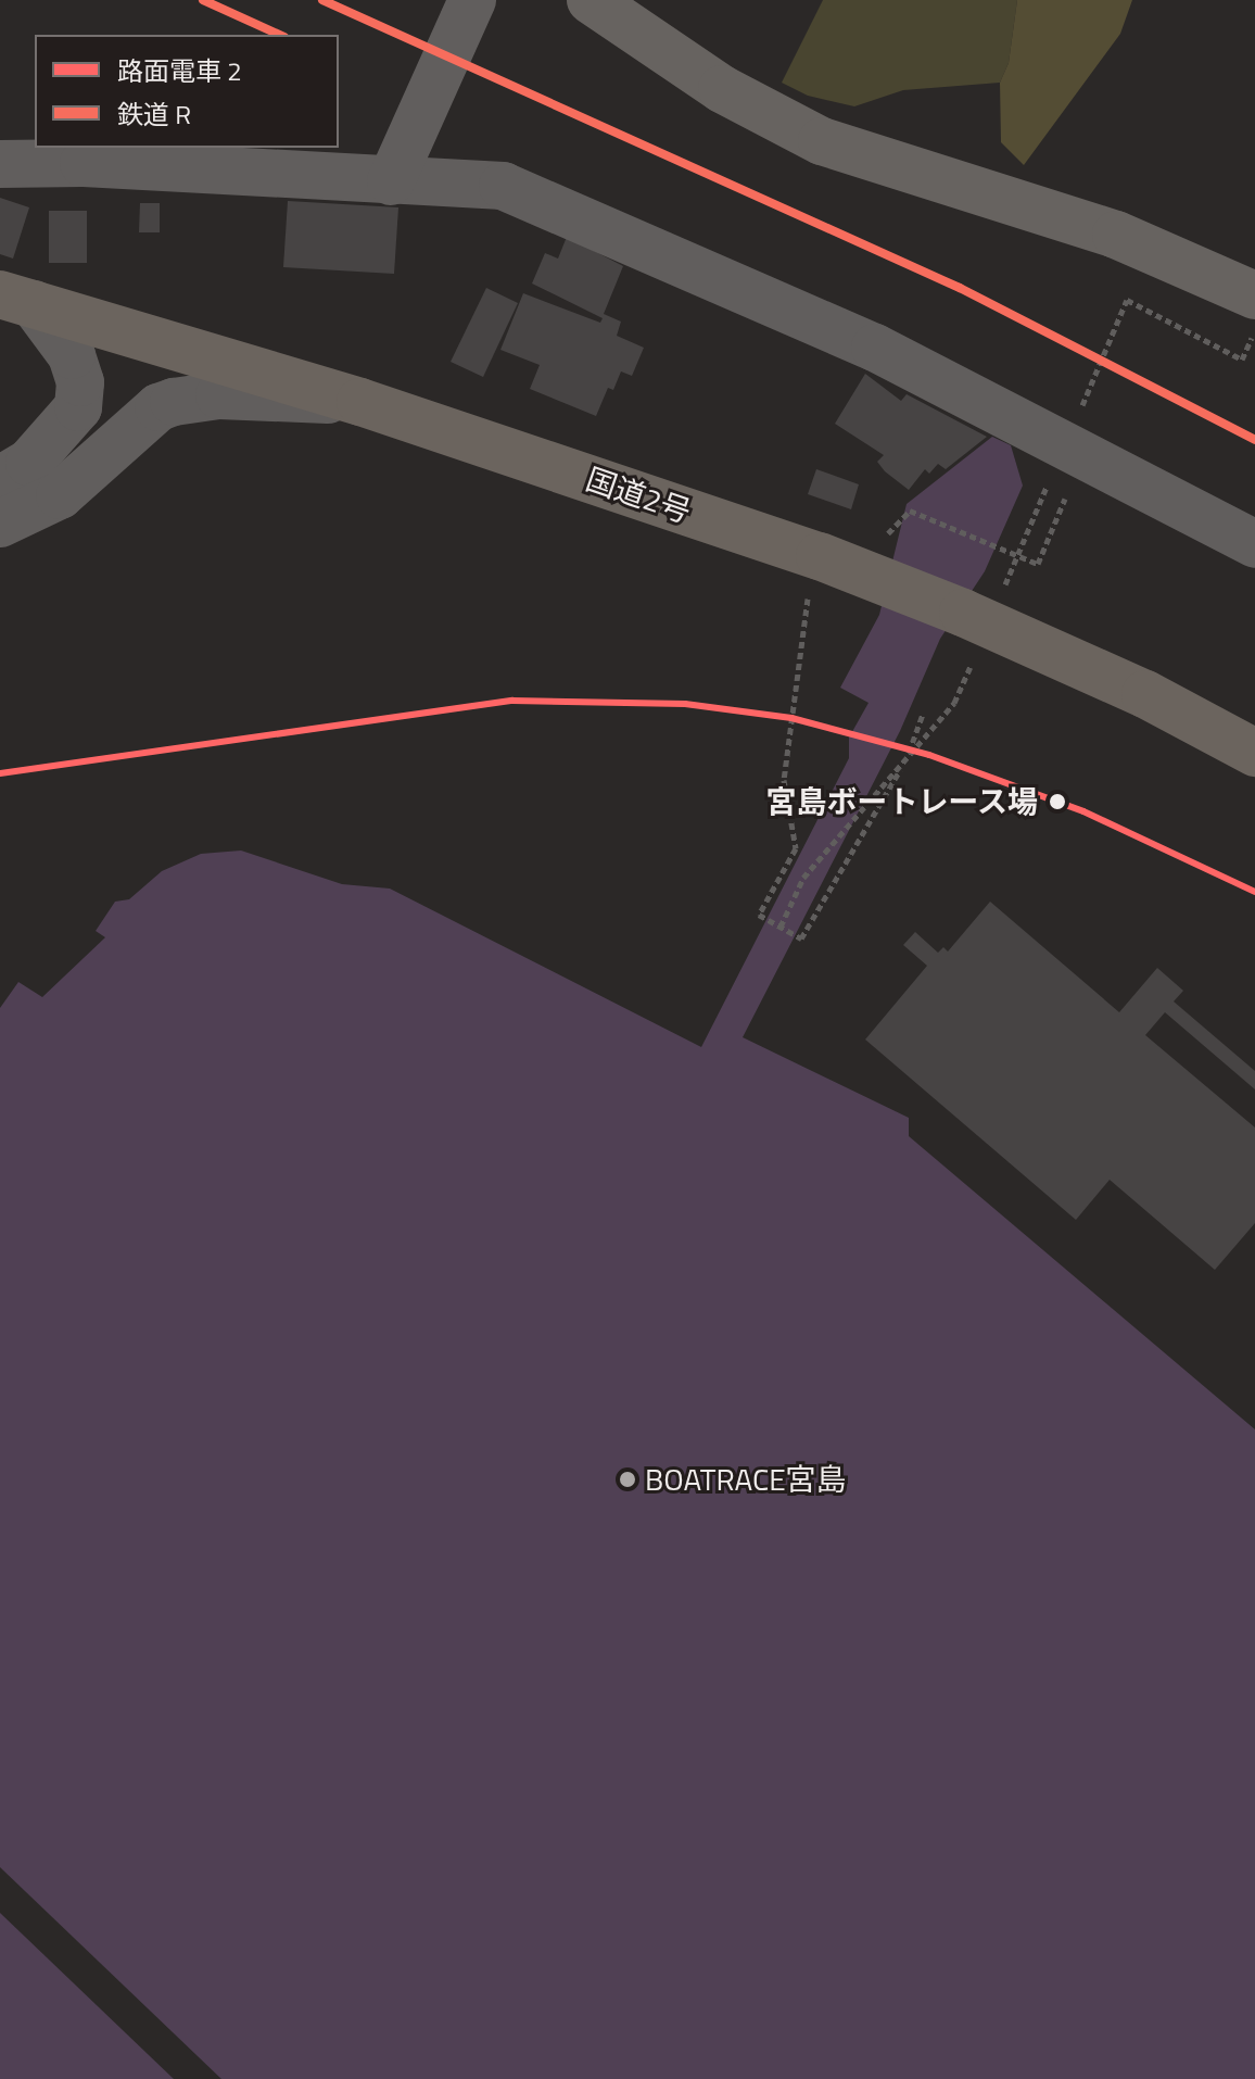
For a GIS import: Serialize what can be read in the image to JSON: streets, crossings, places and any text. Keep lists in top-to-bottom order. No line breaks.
{"streets":{"highway":["国道2号"]},"places":["宮島ボートレース場","BOATRACE宮島"],"lines":["rail line R","tram line 2"],"legend":["路面電車 2","鉄道 R"]}
